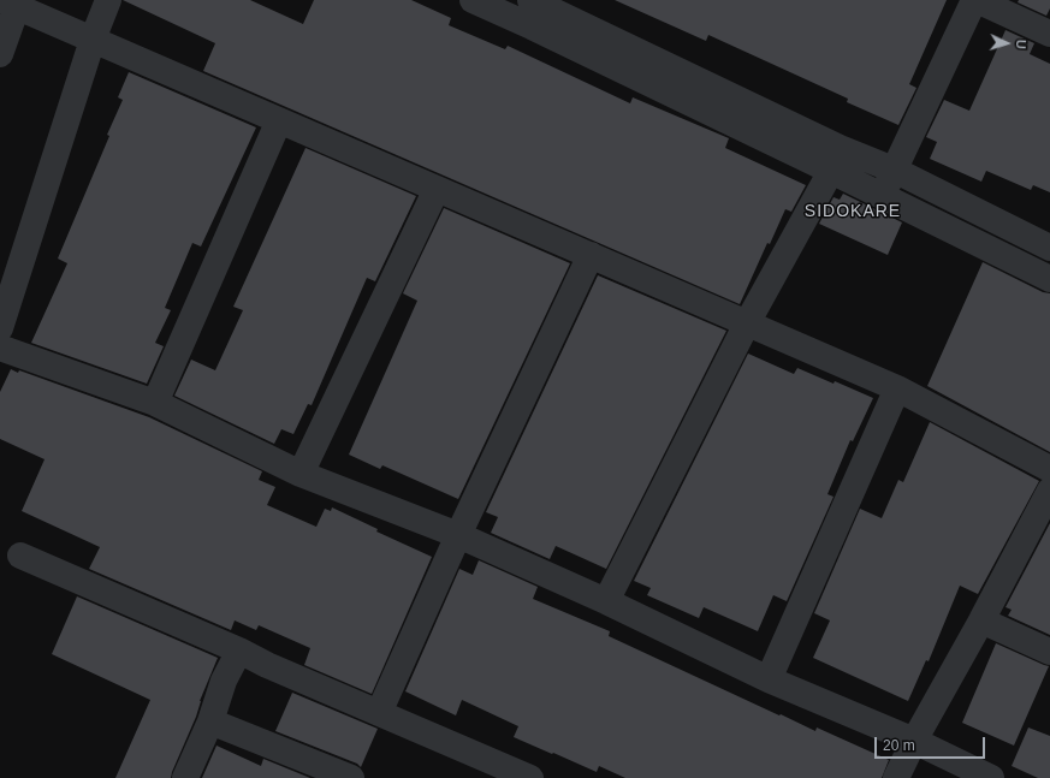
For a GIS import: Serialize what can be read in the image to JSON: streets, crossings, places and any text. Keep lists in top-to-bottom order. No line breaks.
{"districts":["SIDOKARE"],"scale_bar":"20 m","north":"right"}
